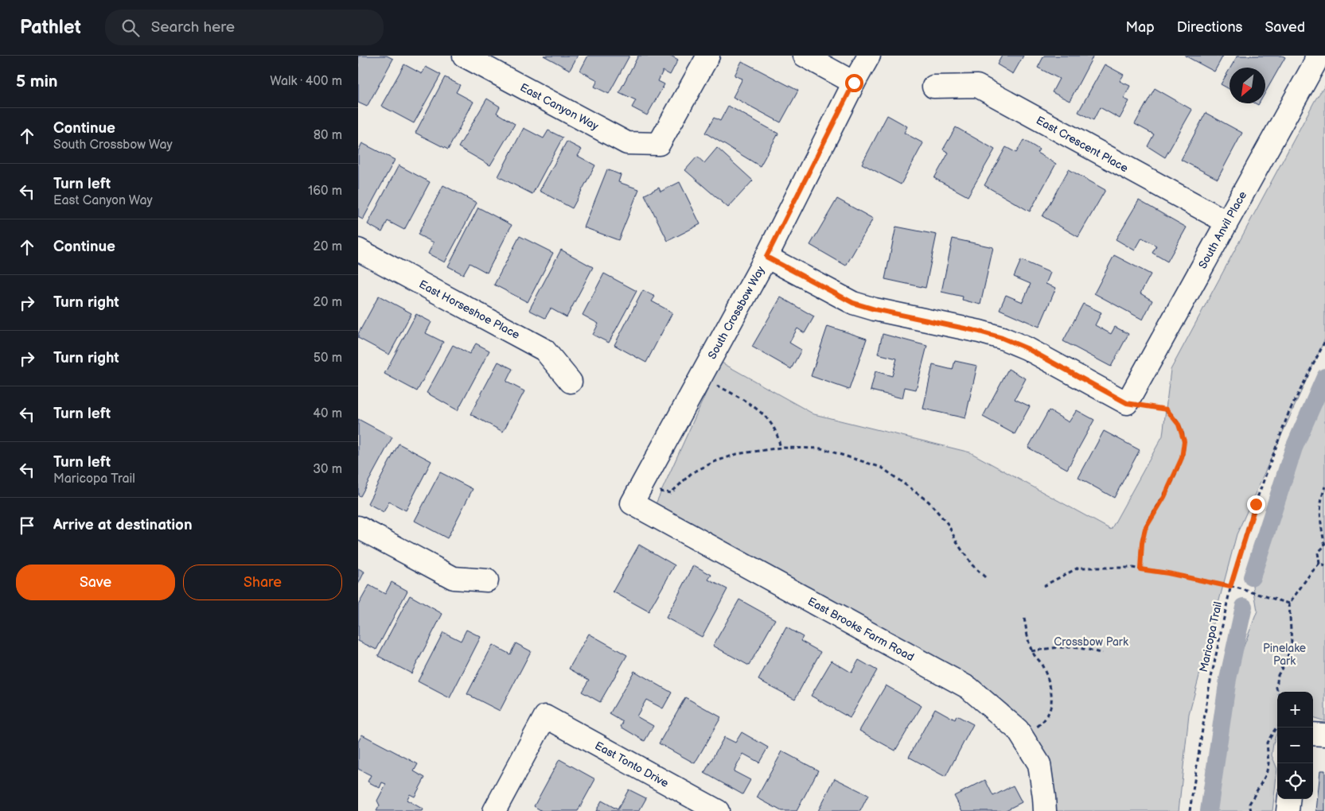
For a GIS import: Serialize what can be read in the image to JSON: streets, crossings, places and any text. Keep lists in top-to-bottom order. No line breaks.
{"streets":{"street":["East Canyon Way","East Crescent Place","South Anvil Place","East Horseshoe Place","South Crossbow Way","East Brooks Farm Road","East Tonto Drive"],"path":["Maricopa Trail"]},"crossings":[["East Crescent Place","South Anvil Place"],["South Crossbow Way","East Brooks Farm Road"]],"parks":["Crossbow Park","Pinelake Park"],"north":"bottom left","page":{"header":"Pathlet","search":"Search here","nav":["Map","Directions","Saved"],"heading":["5 min","Walk · 400 m"],"list":[["Continue","South Crossbow Way","80 m"],["Turn left","East Canyon Way","160 m"],["Continue","20 m"],["Turn right","20 m"],["Turn right","50 m"],["Turn left","40 m"],["Turn left","Maricopa Trail","30 m"],"Arrive at destination"],"buttons":["Save","Share"],"map_buttons":["+","−"]}}
